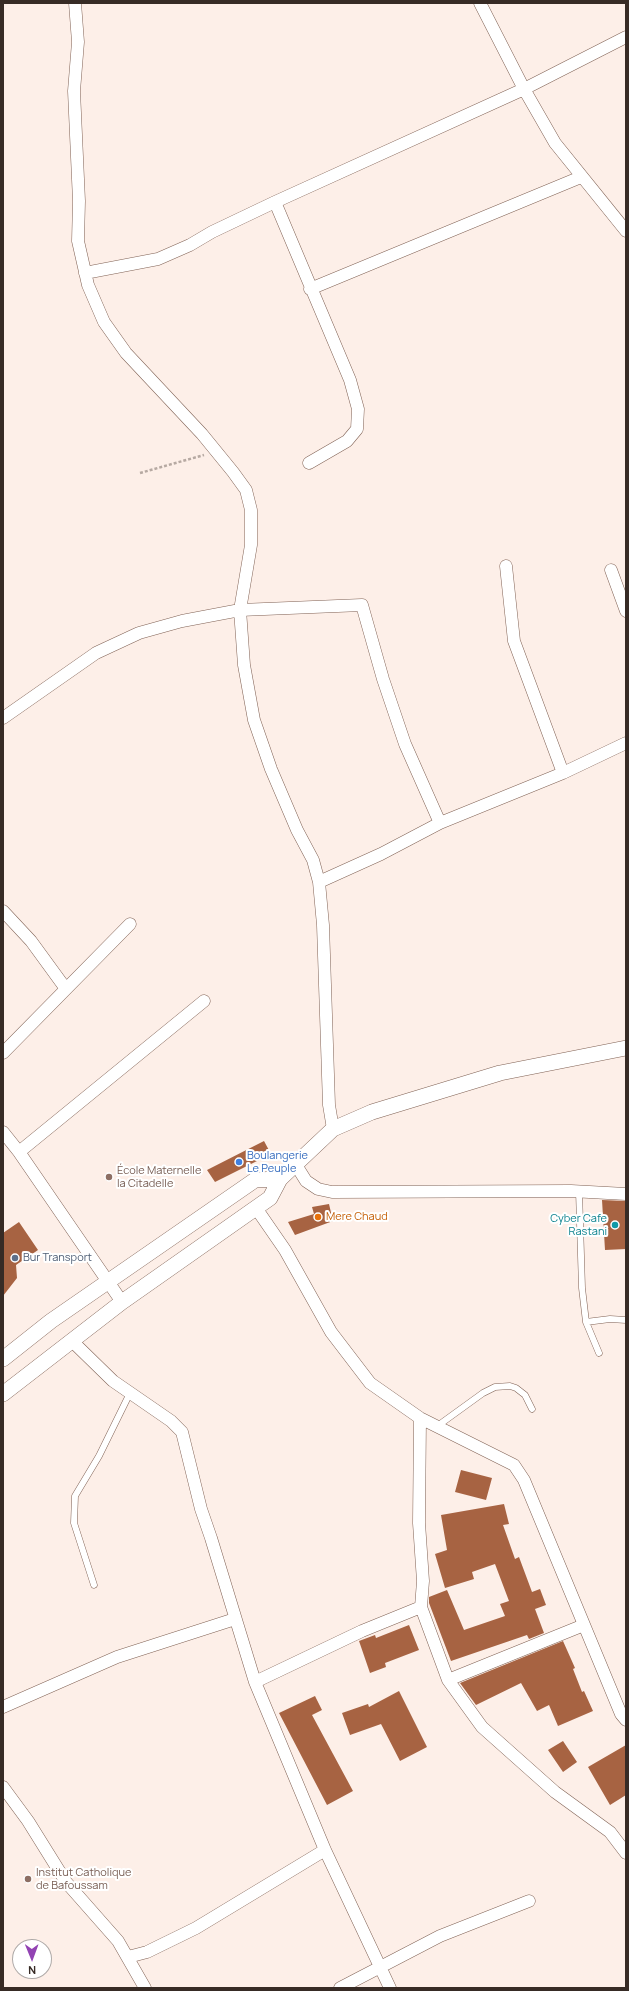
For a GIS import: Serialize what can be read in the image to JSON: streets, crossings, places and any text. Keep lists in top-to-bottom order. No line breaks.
{"places":["Boulangerie Le Peuple","École Maternelle la Citadelle","Mere Chaud","Cyber Cafe Rastani","Bur Transport","Institut Catholique de Bafoussam"],"north":"bottom"}
